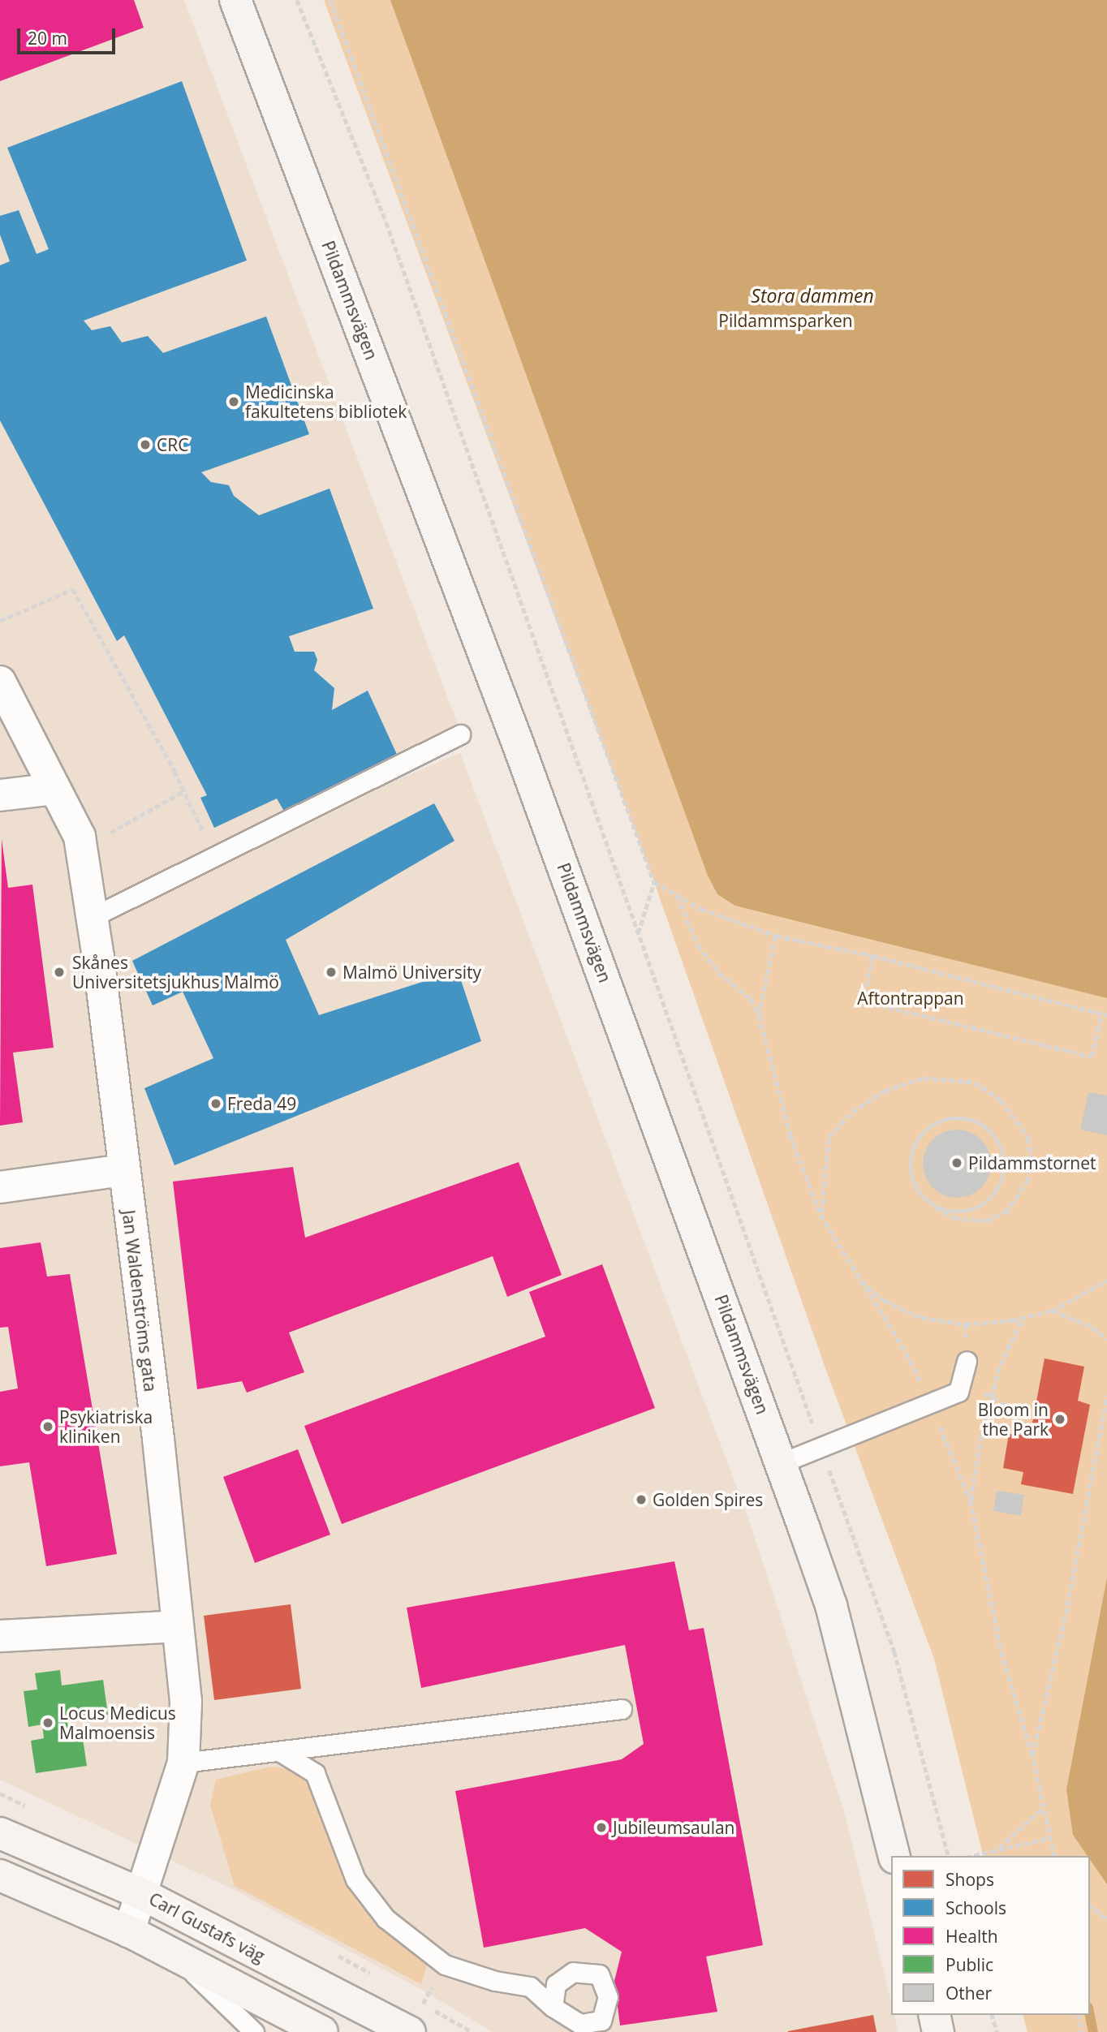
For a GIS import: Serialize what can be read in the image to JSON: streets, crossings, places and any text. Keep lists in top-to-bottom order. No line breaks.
{"streets":{"main road":["Pildammsvägen","Carl Gustafs väg"],"street":["Jan Waldenströms gata"]},"crossings":[["Jan Waldenströms gata","Carl Gustafs väg"]],"water":["Stora dammen"],"parks":["Pildammsparken","Aftontrappan"],"places":["Medicinska fakultetens bibliotek","CRC","Skånes Universitetsjukhus Malmö","Malmö University","Freda 49","Pildammstornet","Bloom in the Park","Psykiatriska kliniken","Golden Spires","Locus Medicus Malmoensis","Jubileumsaulan"],"legend":["Shops","Schools","Health","Public","Other"],"scale_bar":"20 m"}
